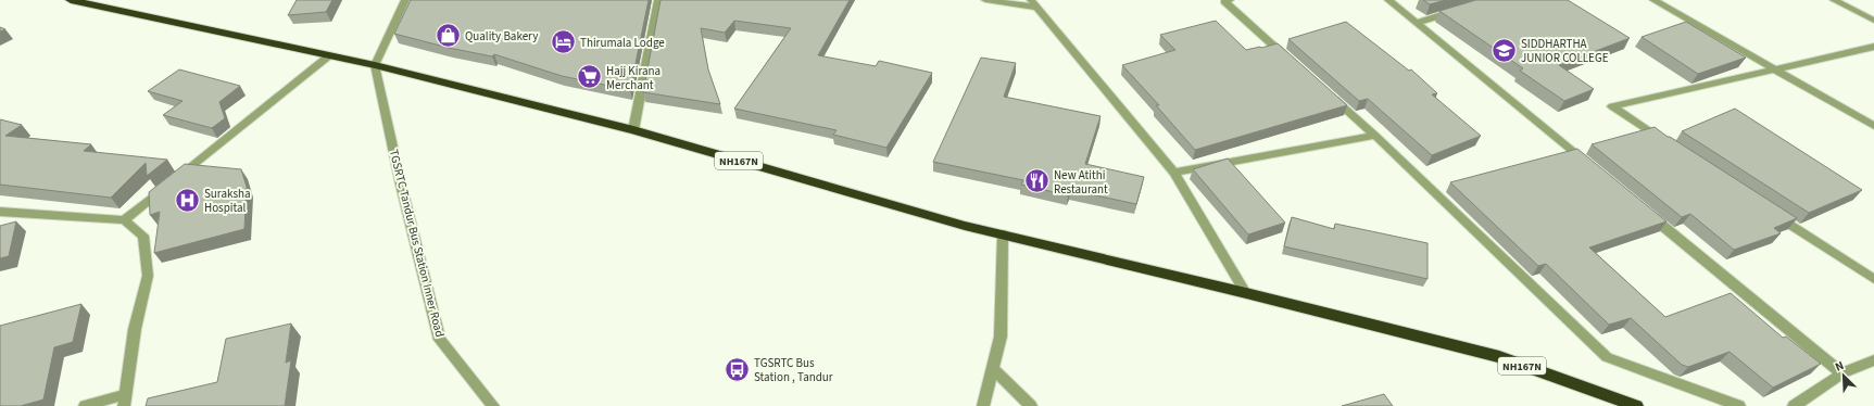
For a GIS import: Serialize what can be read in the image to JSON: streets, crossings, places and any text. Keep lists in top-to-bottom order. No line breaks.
{"streets":{"highway":["NH167N"],"street":["TGSRTC Tandur Bus Station Inner Road"]},"crossings":[["NH167N","TGSRTC Tandur Bus Station Inner Road"]],"places":{"shop":["Quality Bakery"],"hotel":["Thirumala Lodge"],"school or university":["SIDDHARTHA JUNIOR COLLEGE"],"supermarket":["Hajj Kirana Merchant"],"restaurant":["New Atithi Restaurant"],"hospital":["Suraksha Hospital"],"bus stop":["TGSRTC Bus Station , Tandur"]},"north":"top left"}
